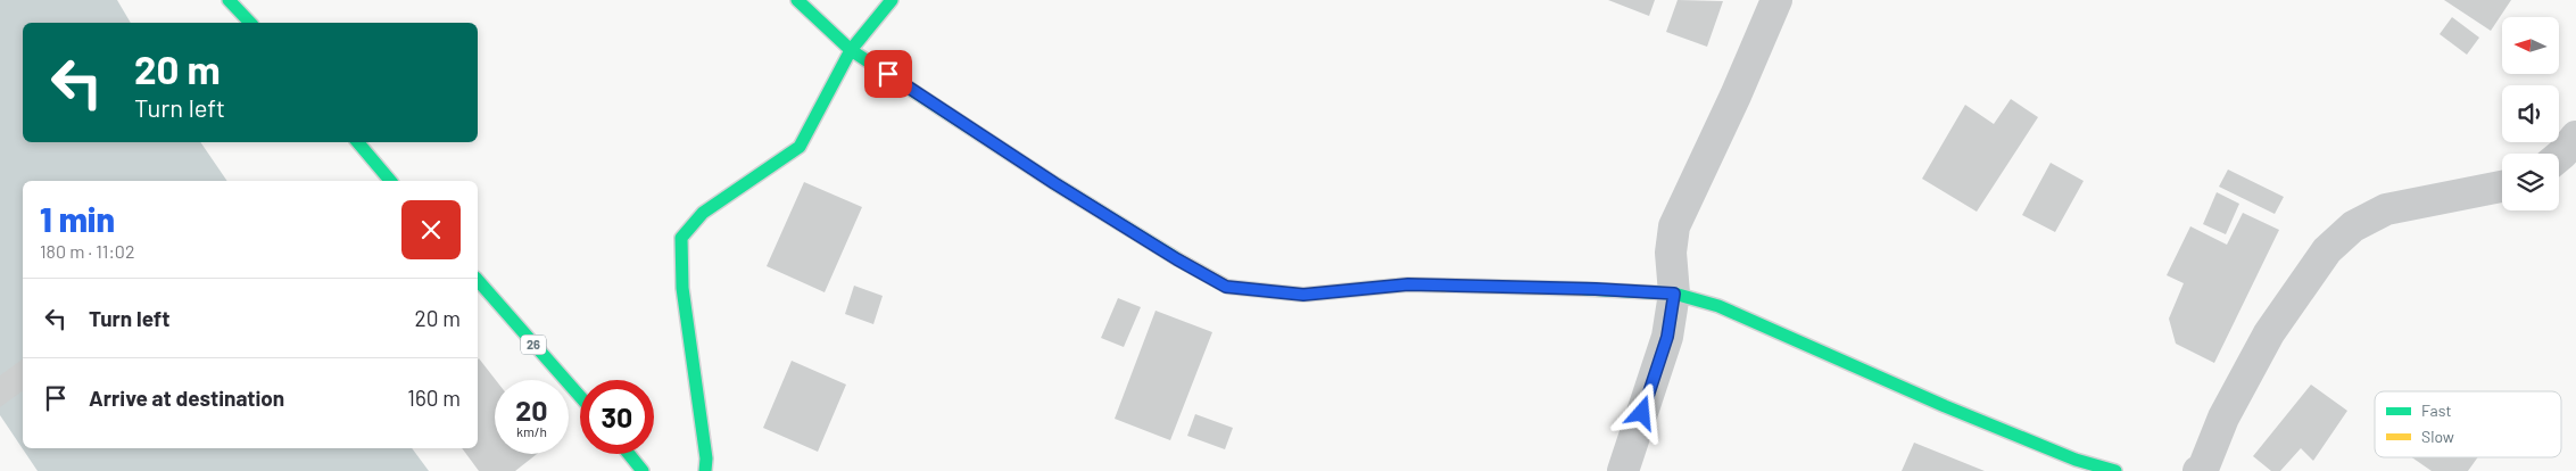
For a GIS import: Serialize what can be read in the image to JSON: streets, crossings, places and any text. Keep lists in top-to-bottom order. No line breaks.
{"streets":{"street":["26"]},"legend":["Fast","Slow"],"north":"left","page":{"turn":["20 m","Turn left"],"heading":["1 min","180 m · 11:02"],"list":[{"name":"Turn left","value":"20 m"},{"name":"Arrive at destination","value":"160 m"}],"speed":"20 km/h","limit":"30"}}
